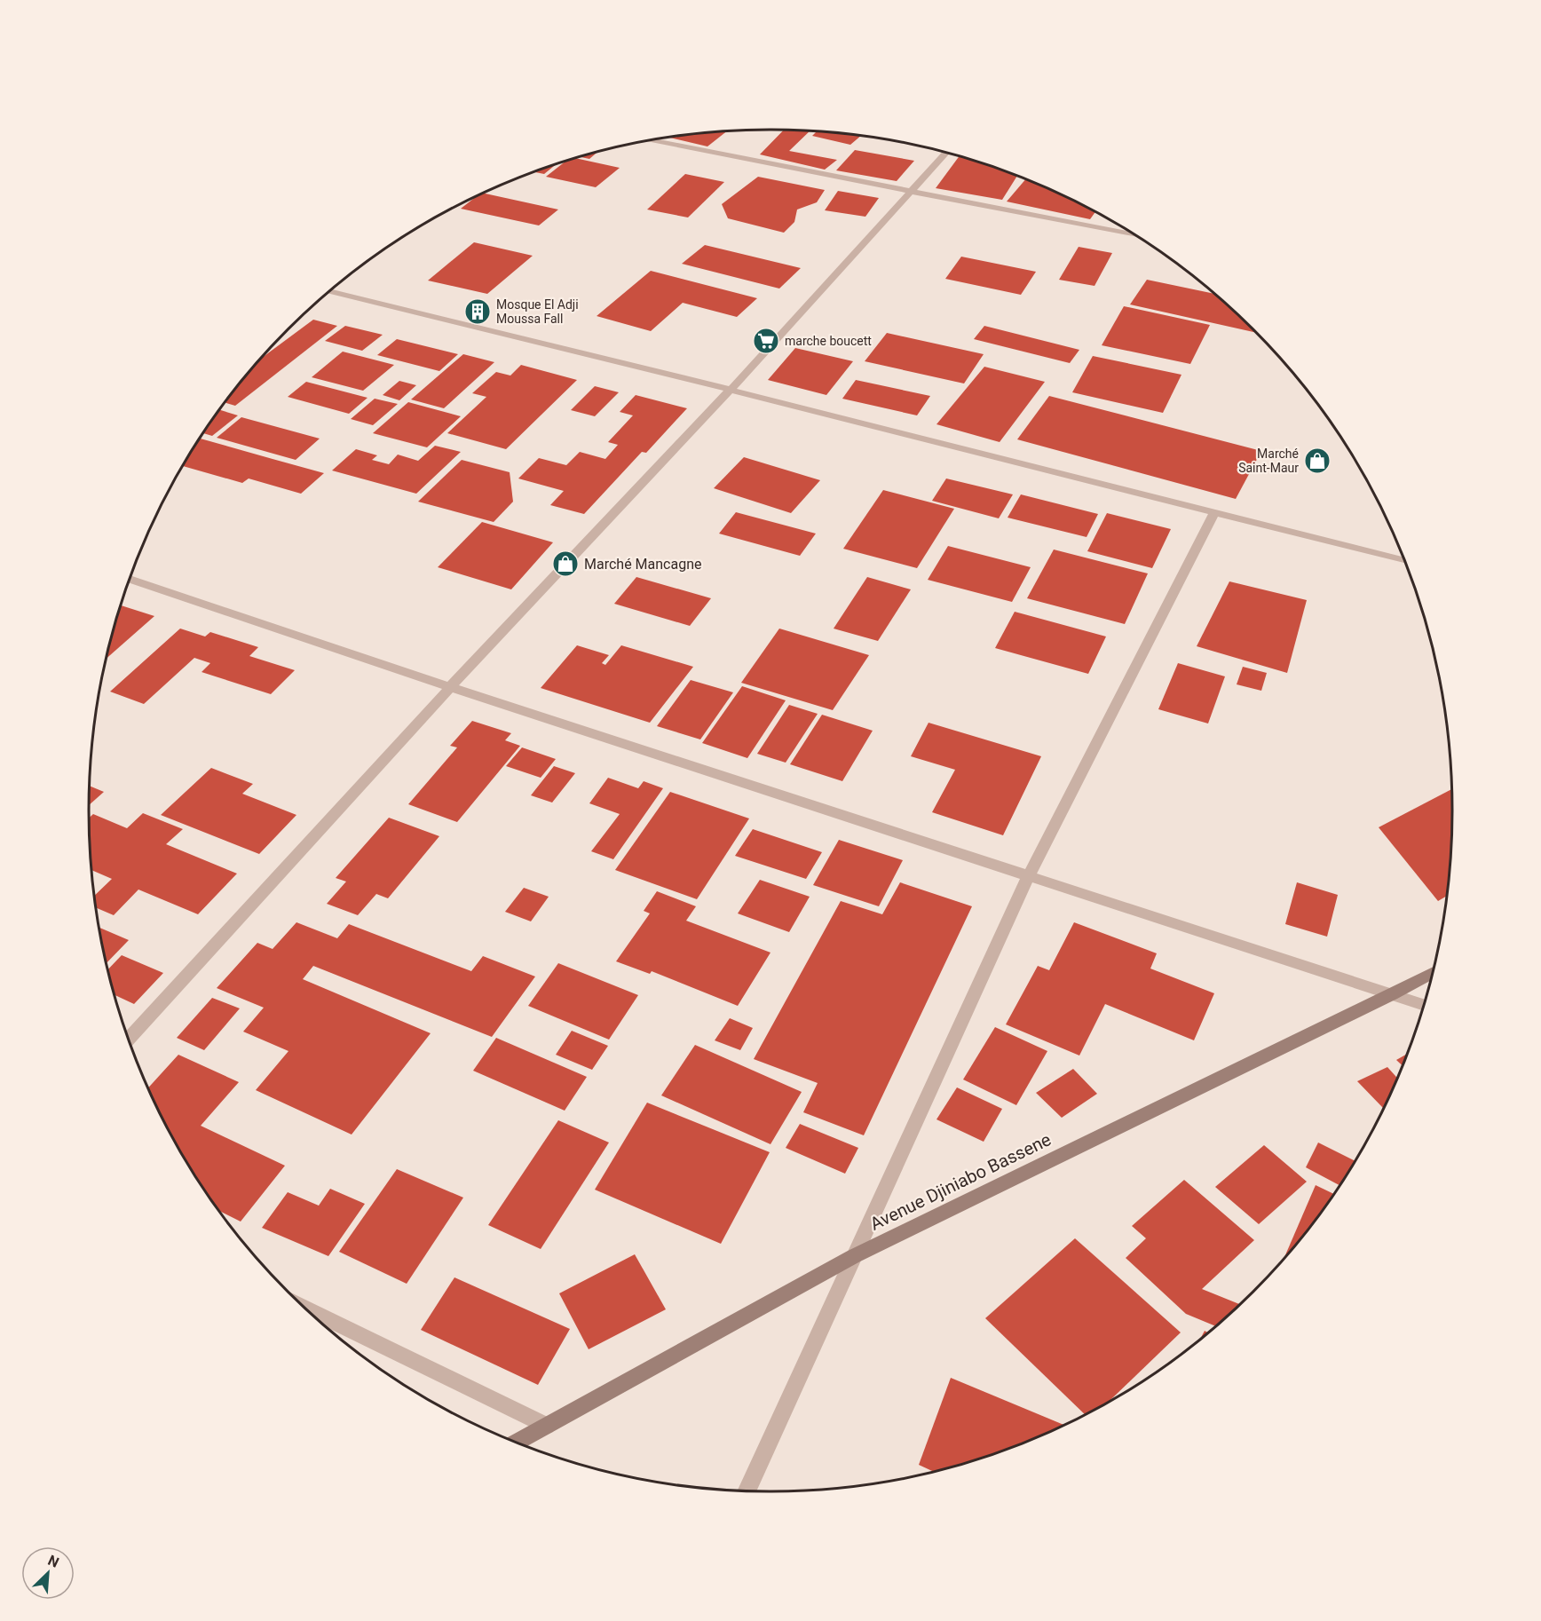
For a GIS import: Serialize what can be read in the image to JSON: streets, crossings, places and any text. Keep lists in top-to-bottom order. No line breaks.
{"streets":{"main road":["Avenue Djiniabo Bassene"]},"places":{"building":["Mosque El Adji Moussa Fall"],"supermarket":["marche boucett"],"shop":["Marché Saint-Maur","Marché Mancagne"]},"north":"top right"}
